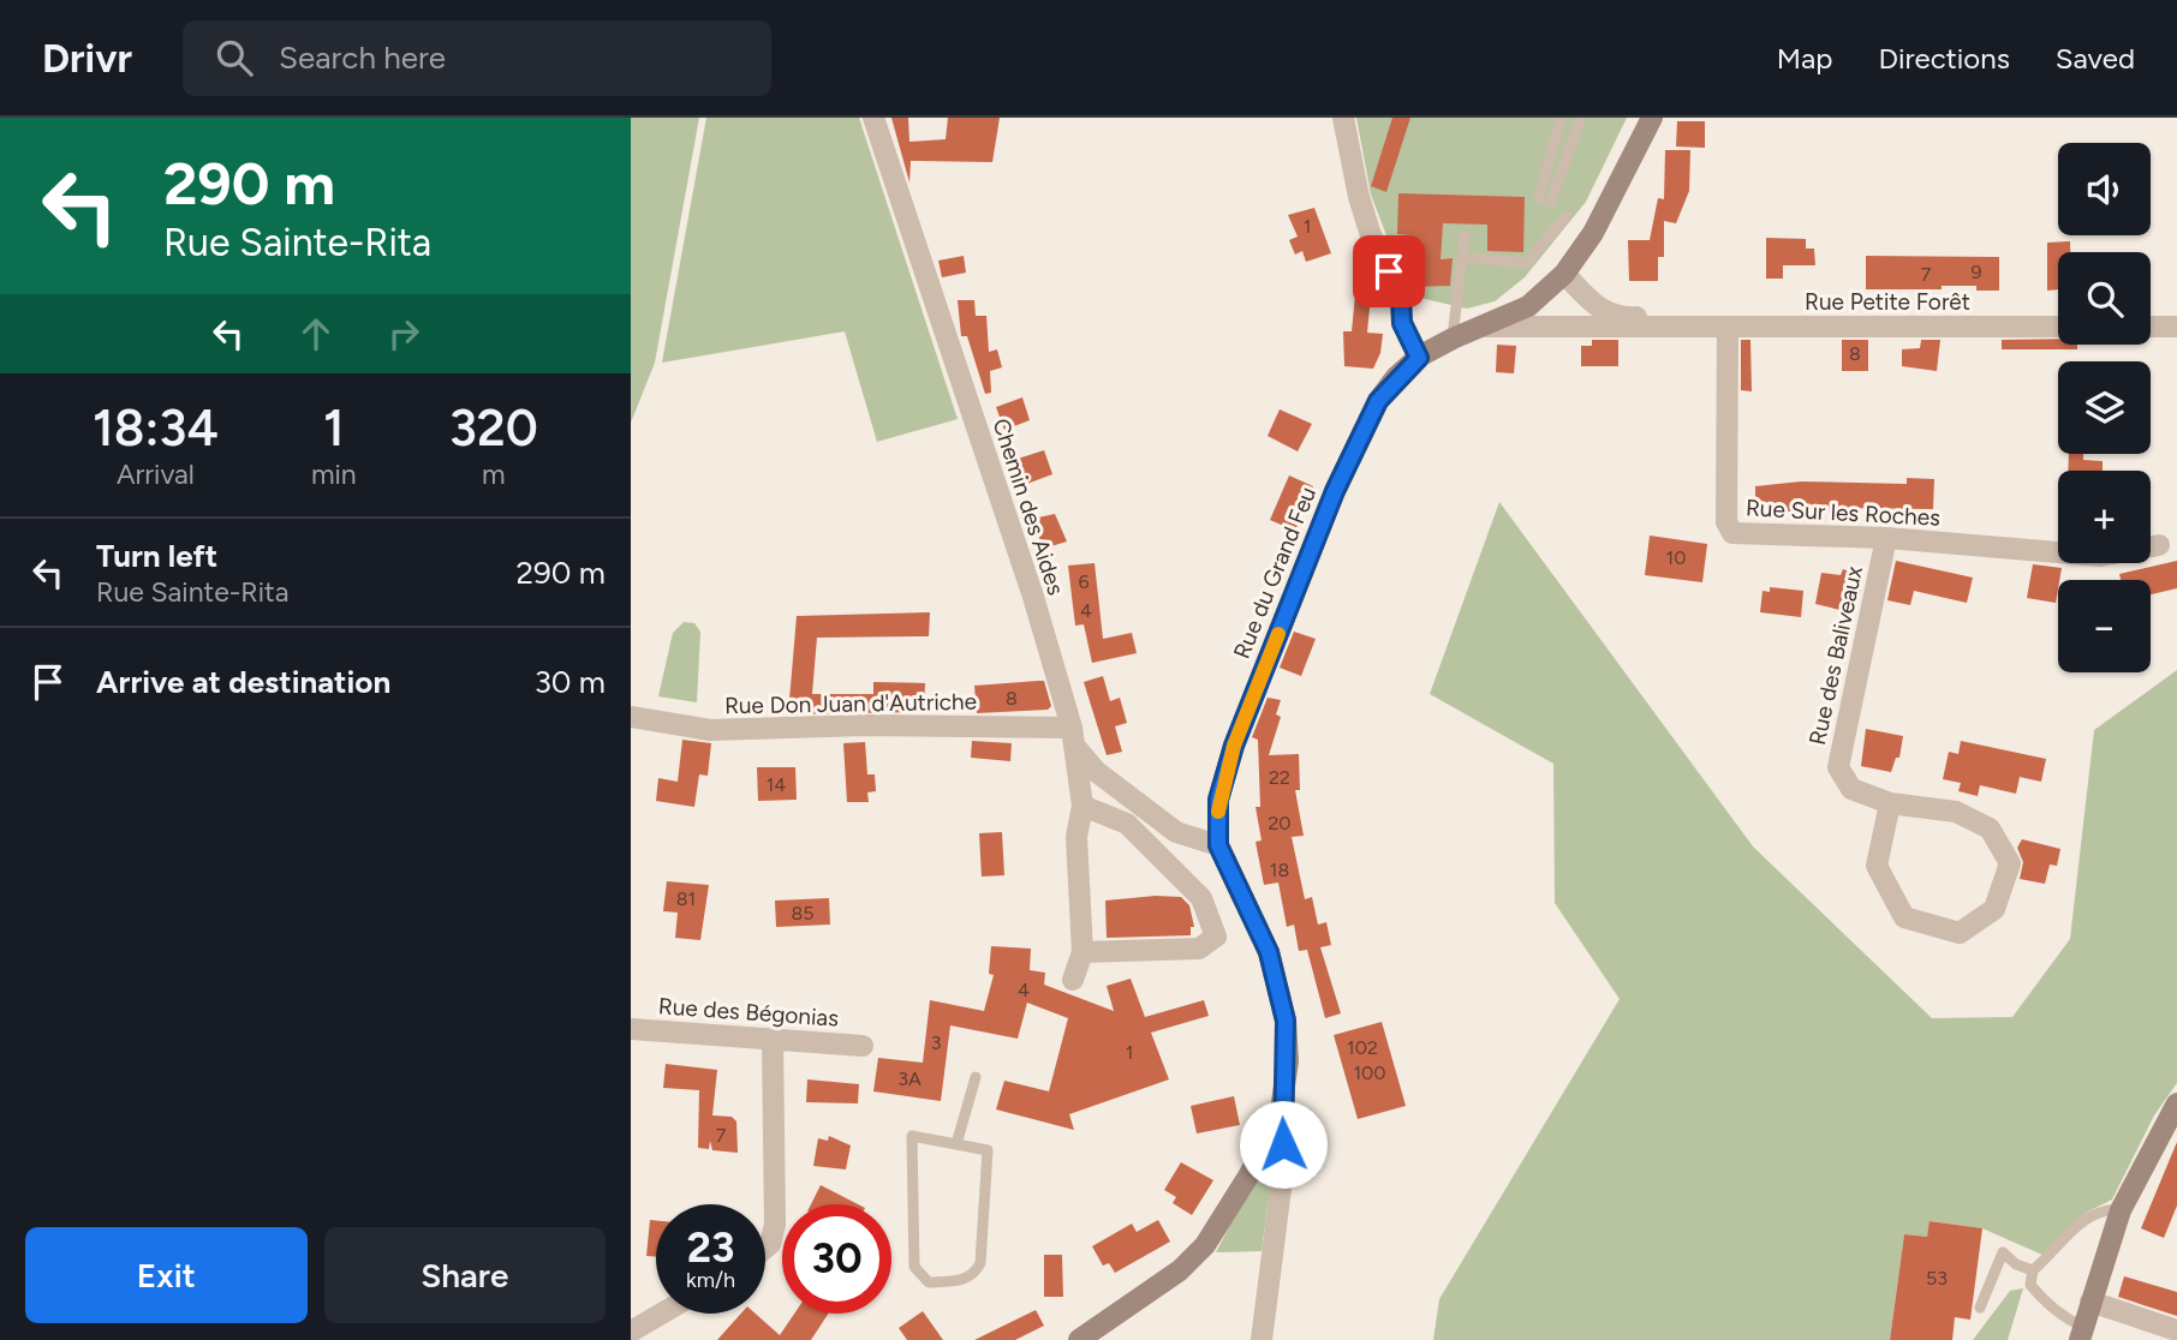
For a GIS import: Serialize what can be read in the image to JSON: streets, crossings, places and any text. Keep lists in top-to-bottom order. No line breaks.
{"streets":{"street":["Rue Petite Forêt","Chemin des Aides","Rue Sur les Roches","Rue du Grand Feu","Rue des Baliveaux","Rue Don Juan d'Autriche","Rue des Bégonias"]},"crossings":[["Rue Petite Forêt","Rue Sur les Roches"],["Rue Petite Forêt","Rue du Grand Feu"],["Chemin des Aides","Rue du Grand Feu"],["Chemin des Aides","Rue Don Juan d'Autriche"],["Rue Sur les Roches","Rue des Baliveaux"]],"house_numbers":["1","9","7","8","10","6","4","8","22","14","20","18","81","85","4","3","102","1","100","3A","7","53"],"page":{"header":"Drivr","search":"Search here","nav":["Map","Directions","Saved"],"turn":["290 m","Rue Sainte-Rita"],"map_buttons":["+","−"],"eta":["18:34","Arrival","1","min","320","m"],"list":[{"name":"Turn left","note":"Rue Sainte-Rita","value":"290 m"},{"name":"Arrive at destination","value":"30 m"}],"speed":"23 km/h","limit":"30","buttons":["Exit","Share"]}}
